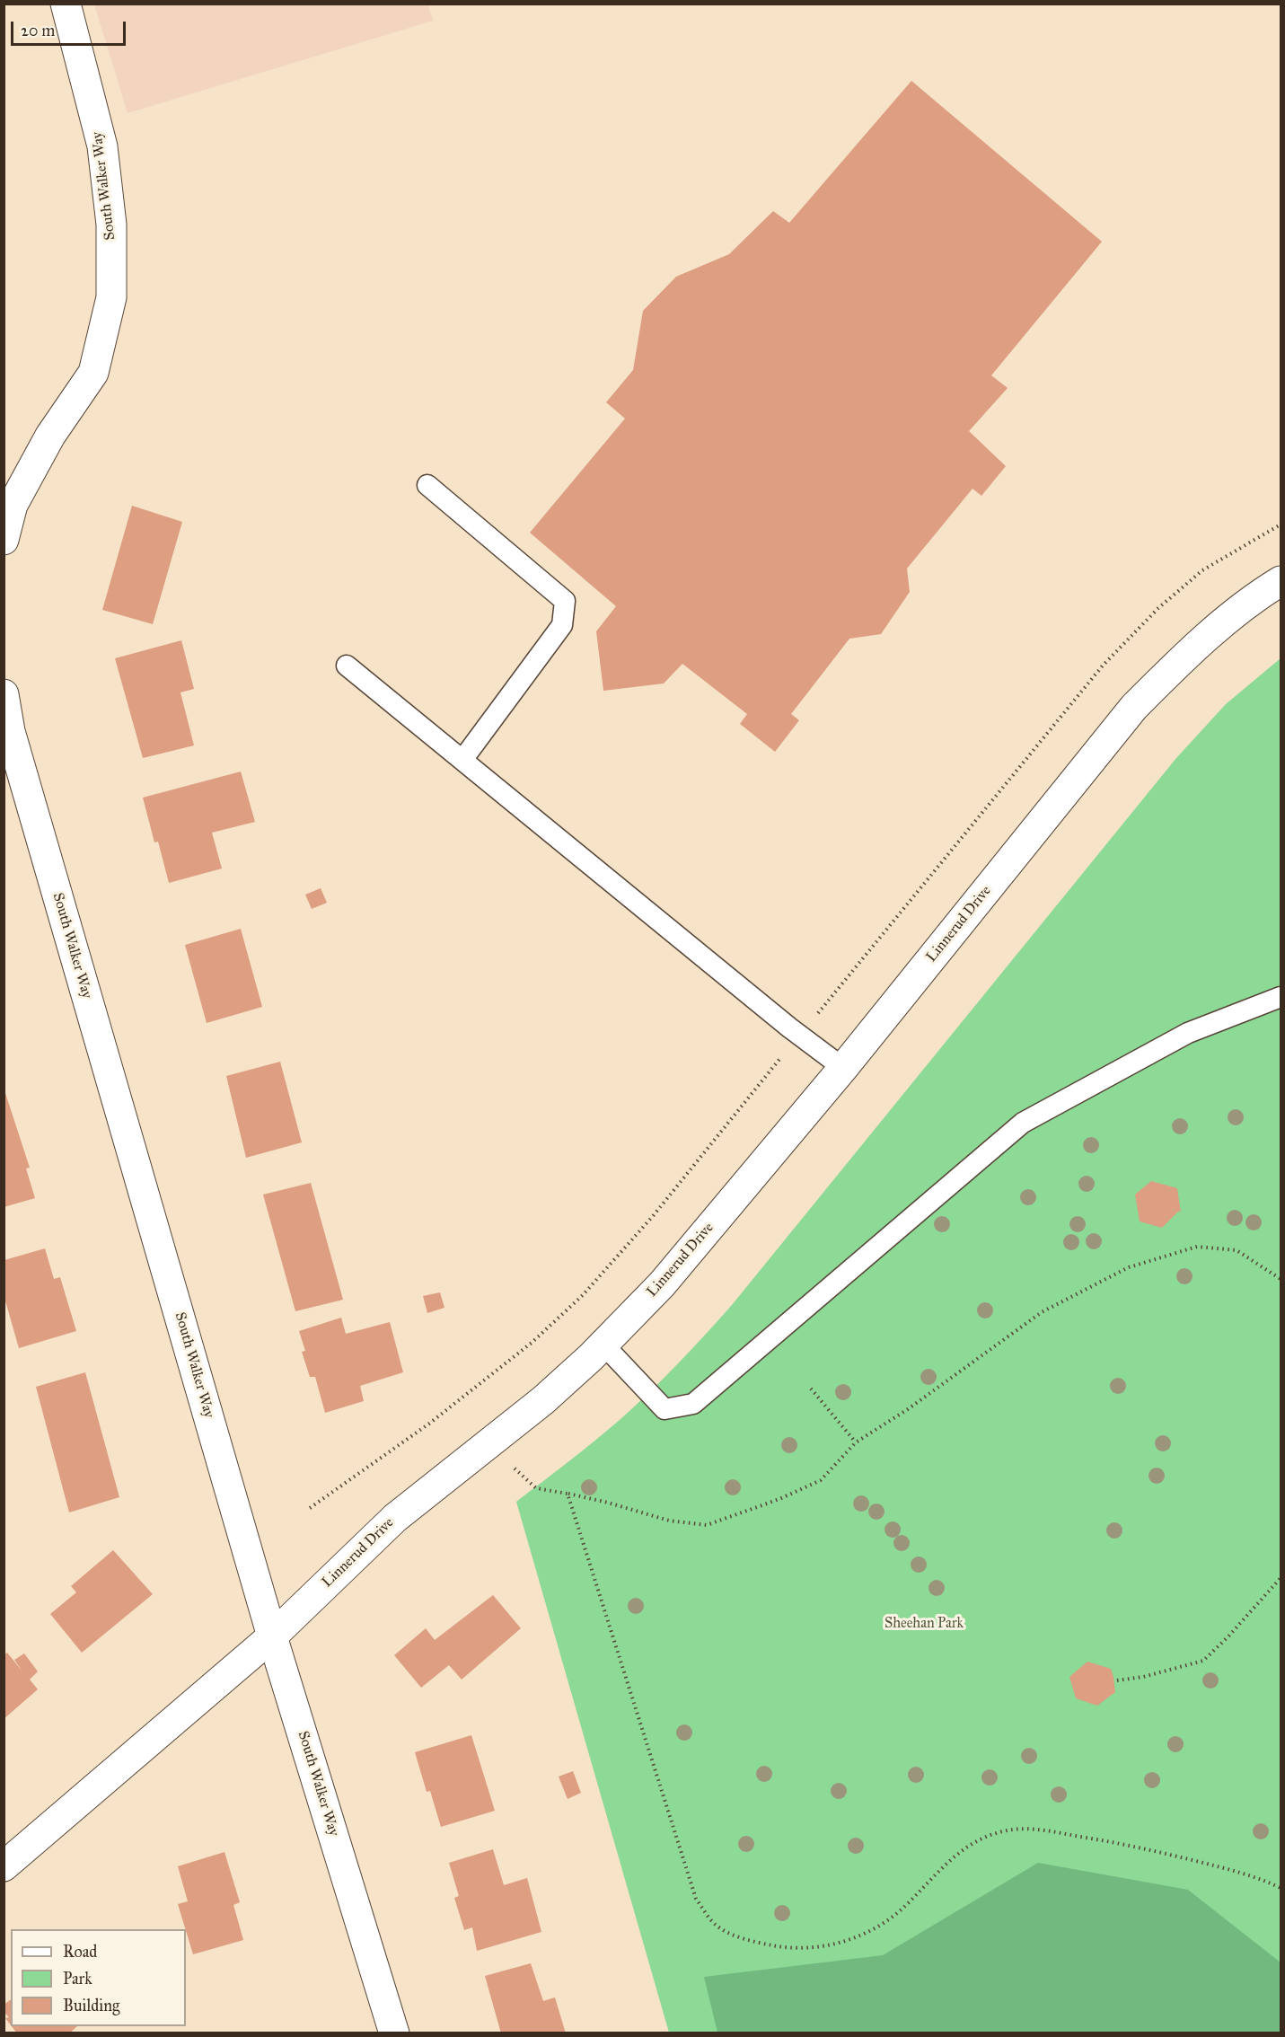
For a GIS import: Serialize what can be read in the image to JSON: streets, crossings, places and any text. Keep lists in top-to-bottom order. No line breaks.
{"streets":{"street":["South Walker Way","Linnerud Drive"]},"crossings":[["South Walker Way","Linnerud Drive"]],"parks":["Sheehan Park"],"legend":["Road","Park","Building"],"scale_bar":"20 m"}
